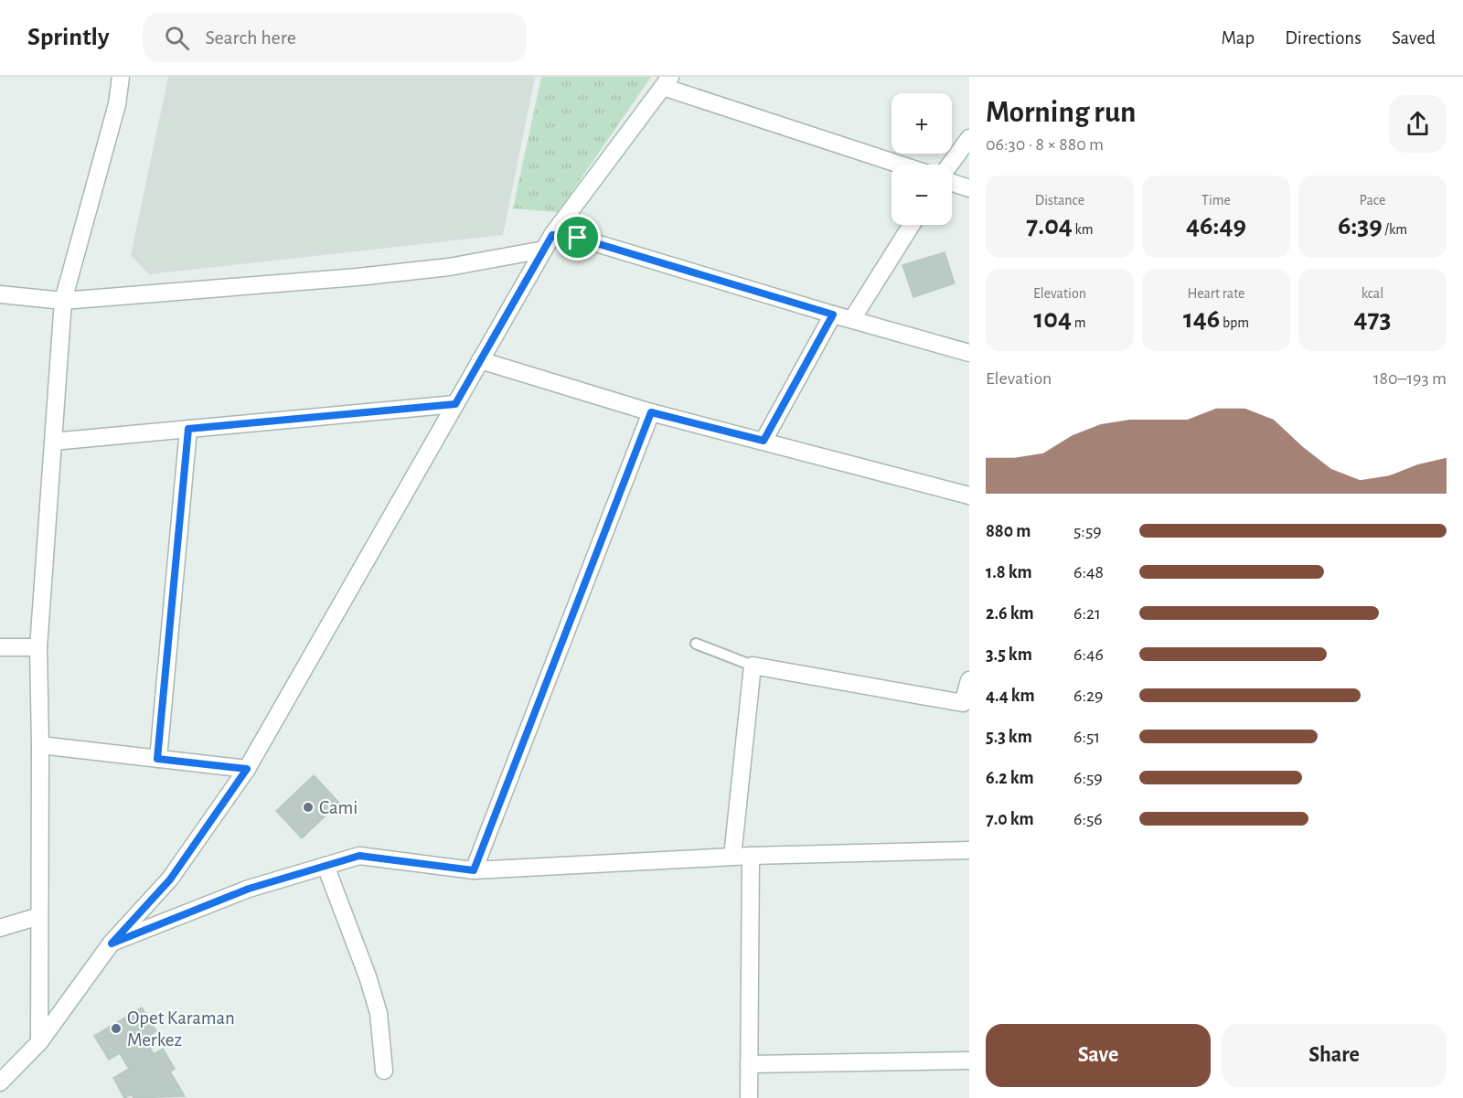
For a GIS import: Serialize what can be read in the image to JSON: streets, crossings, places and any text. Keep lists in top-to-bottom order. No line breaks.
{"places":["Cami","Opet Karaman Merkez"],"page":{"header":"Sprintly","search":"Search here","nav":["Map","Directions","Saved"],"heading":["Morning run","06:30 · 8 × 880 m"],"map_buttons":["+","−"],"stats":[["Distance","7.04 km"],["Time","46:49"],["Pace","6:39 /km"],["Elevation","104 m"],["Heart rate","146 bpm"],["kcal","473"]],"chart":["Elevation","180–193 m"],"list":[{"name":"880 m","note":"5:59"},{"name":"1.8 km","note":"6:48"},{"name":"2.6 km","note":"6:21"},{"name":"3.5 km","note":"6:46"},{"name":"4.4 km","note":"6:29"},{"name":"5.3 km","note":"6:51"},{"name":"6.2 km","note":"6:59"},{"name":"7.0 km","note":"6:56"}],"buttons":["Save","Share"]}}
